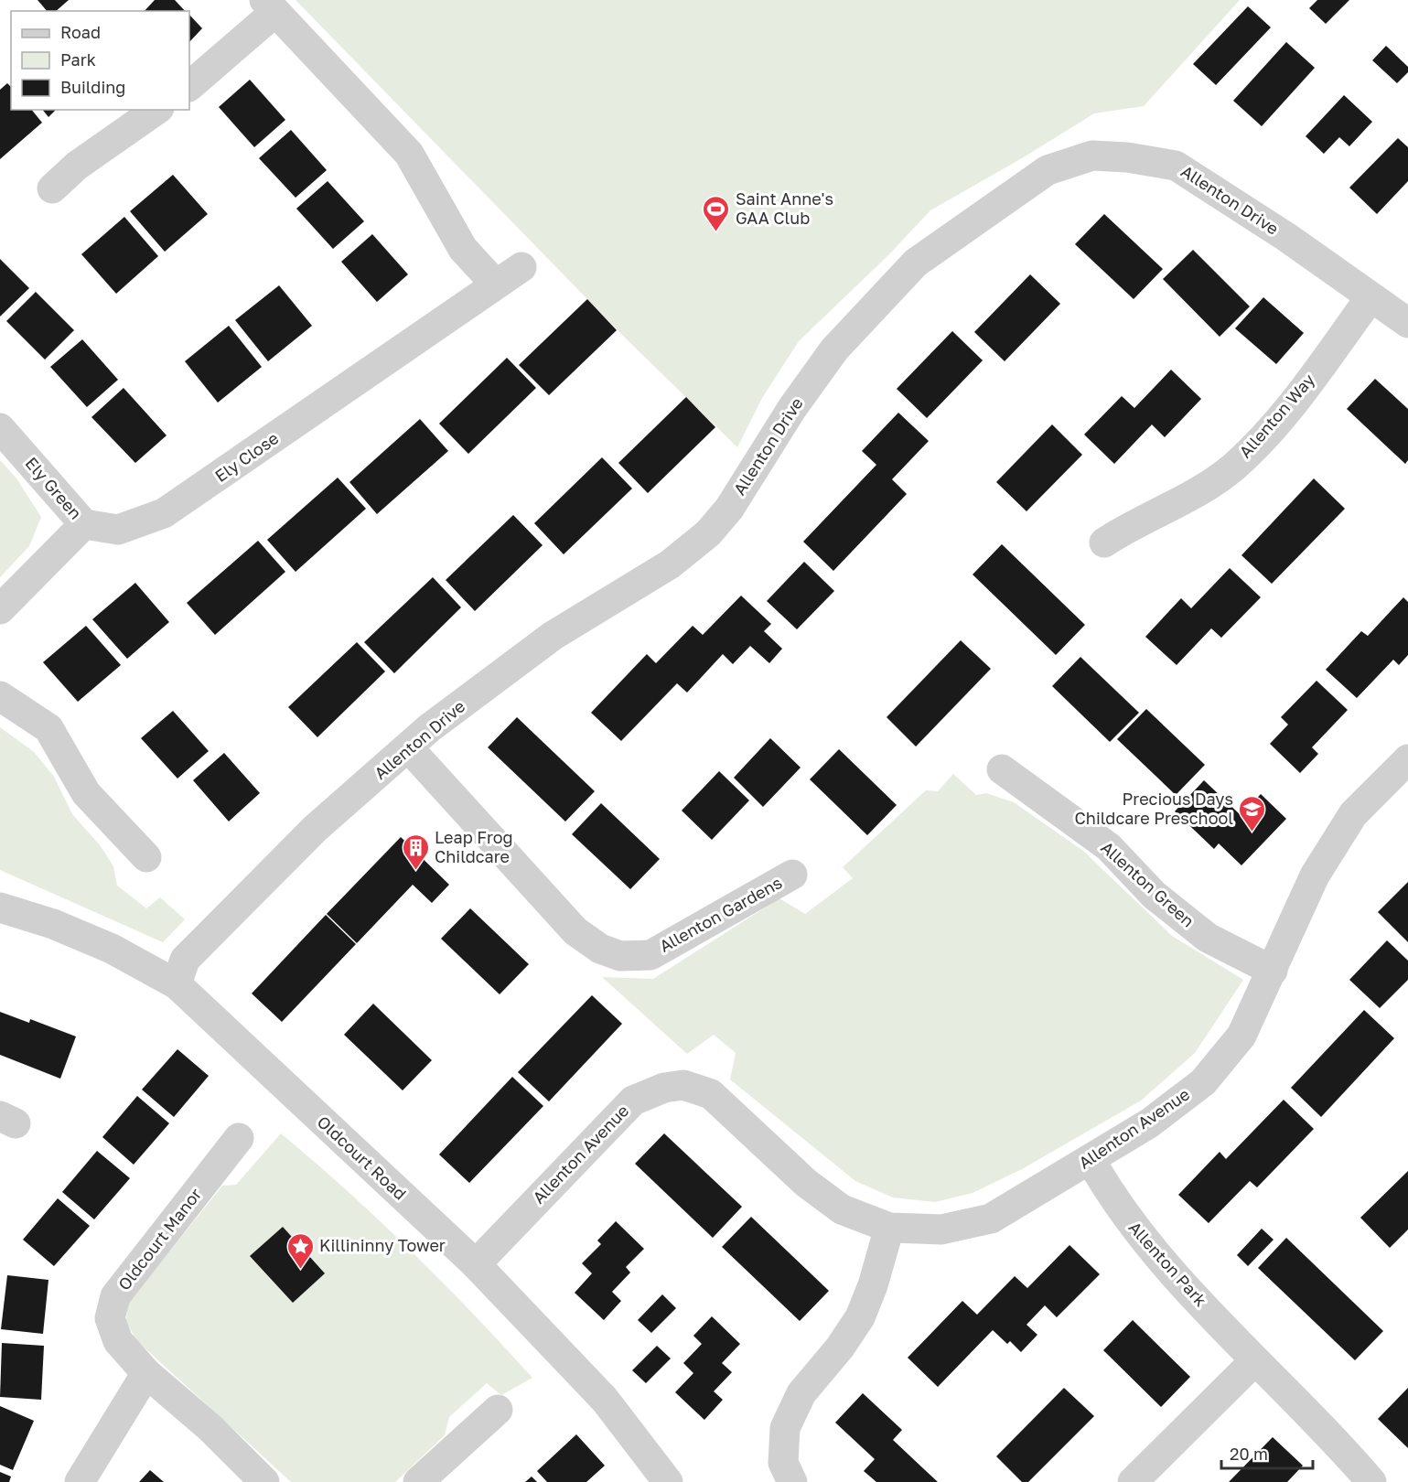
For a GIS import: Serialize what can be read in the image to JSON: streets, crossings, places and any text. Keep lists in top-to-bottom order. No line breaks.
{"streets":{"street":["Allenton Drive","Allenton Way","Ely Close","Ely Green","Allenton Green","Allenton Gardens","Allenton Avenue","Oldcourt Road","Oldcourt Manor","Allenton Park"]},"crossings":[["Allenton Drive","Allenton Way"],["Allenton Drive","Allenton Gardens"],["Allenton Drive","Oldcourt Road"],["Ely Close","Ely Green"],["Allenton Green","Allenton Avenue"],["Allenton Avenue","Oldcourt Road"],["Allenton Avenue","Allenton Park"]],"places":{"sports":["Saint Anne's GAA Club"],"school or university":["Precious Days Childcare Preschool"],"building":["Leap Frog Childcare"],"place":["Killininny Tower"]},"legend":["Road","Park","Building"],"scale_bar":"20 m"}
